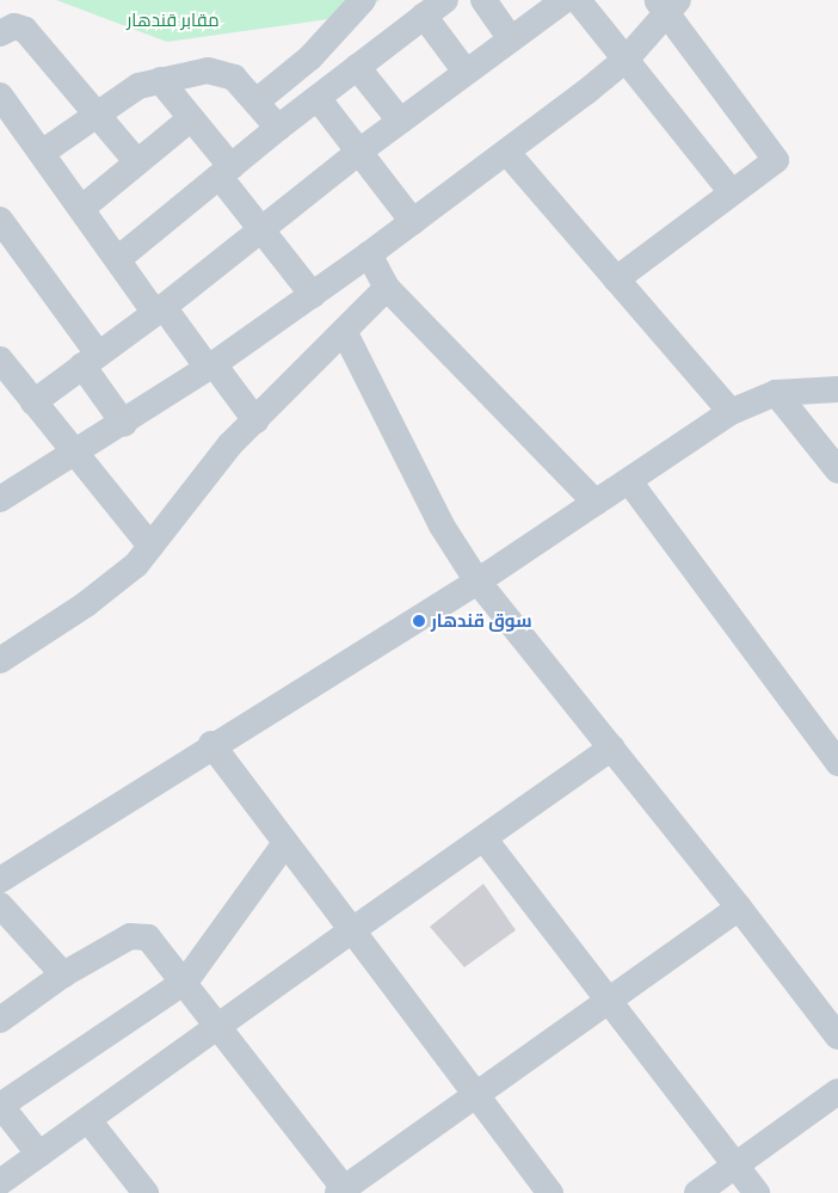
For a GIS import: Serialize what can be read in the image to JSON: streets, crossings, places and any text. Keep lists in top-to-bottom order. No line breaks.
{"parks":["مقابر قندهار"],"places":["سوق قندهار"]}
